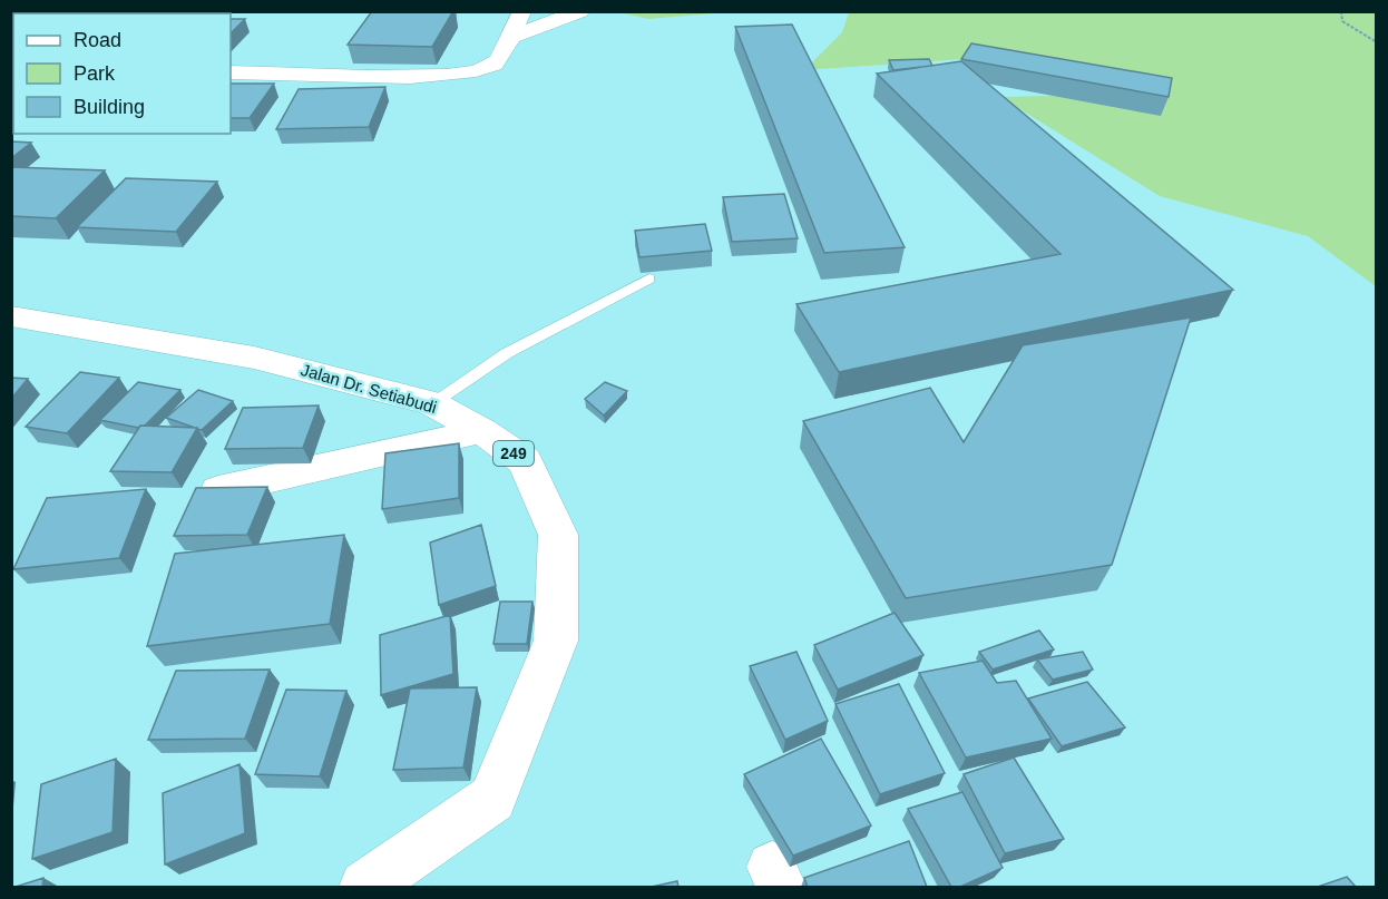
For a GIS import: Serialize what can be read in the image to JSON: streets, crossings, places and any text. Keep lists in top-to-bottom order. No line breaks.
{"streets":{"main road":["Jalan Dr. Setiabudi","249"]},"legend":["Road","Park","Building"]}
